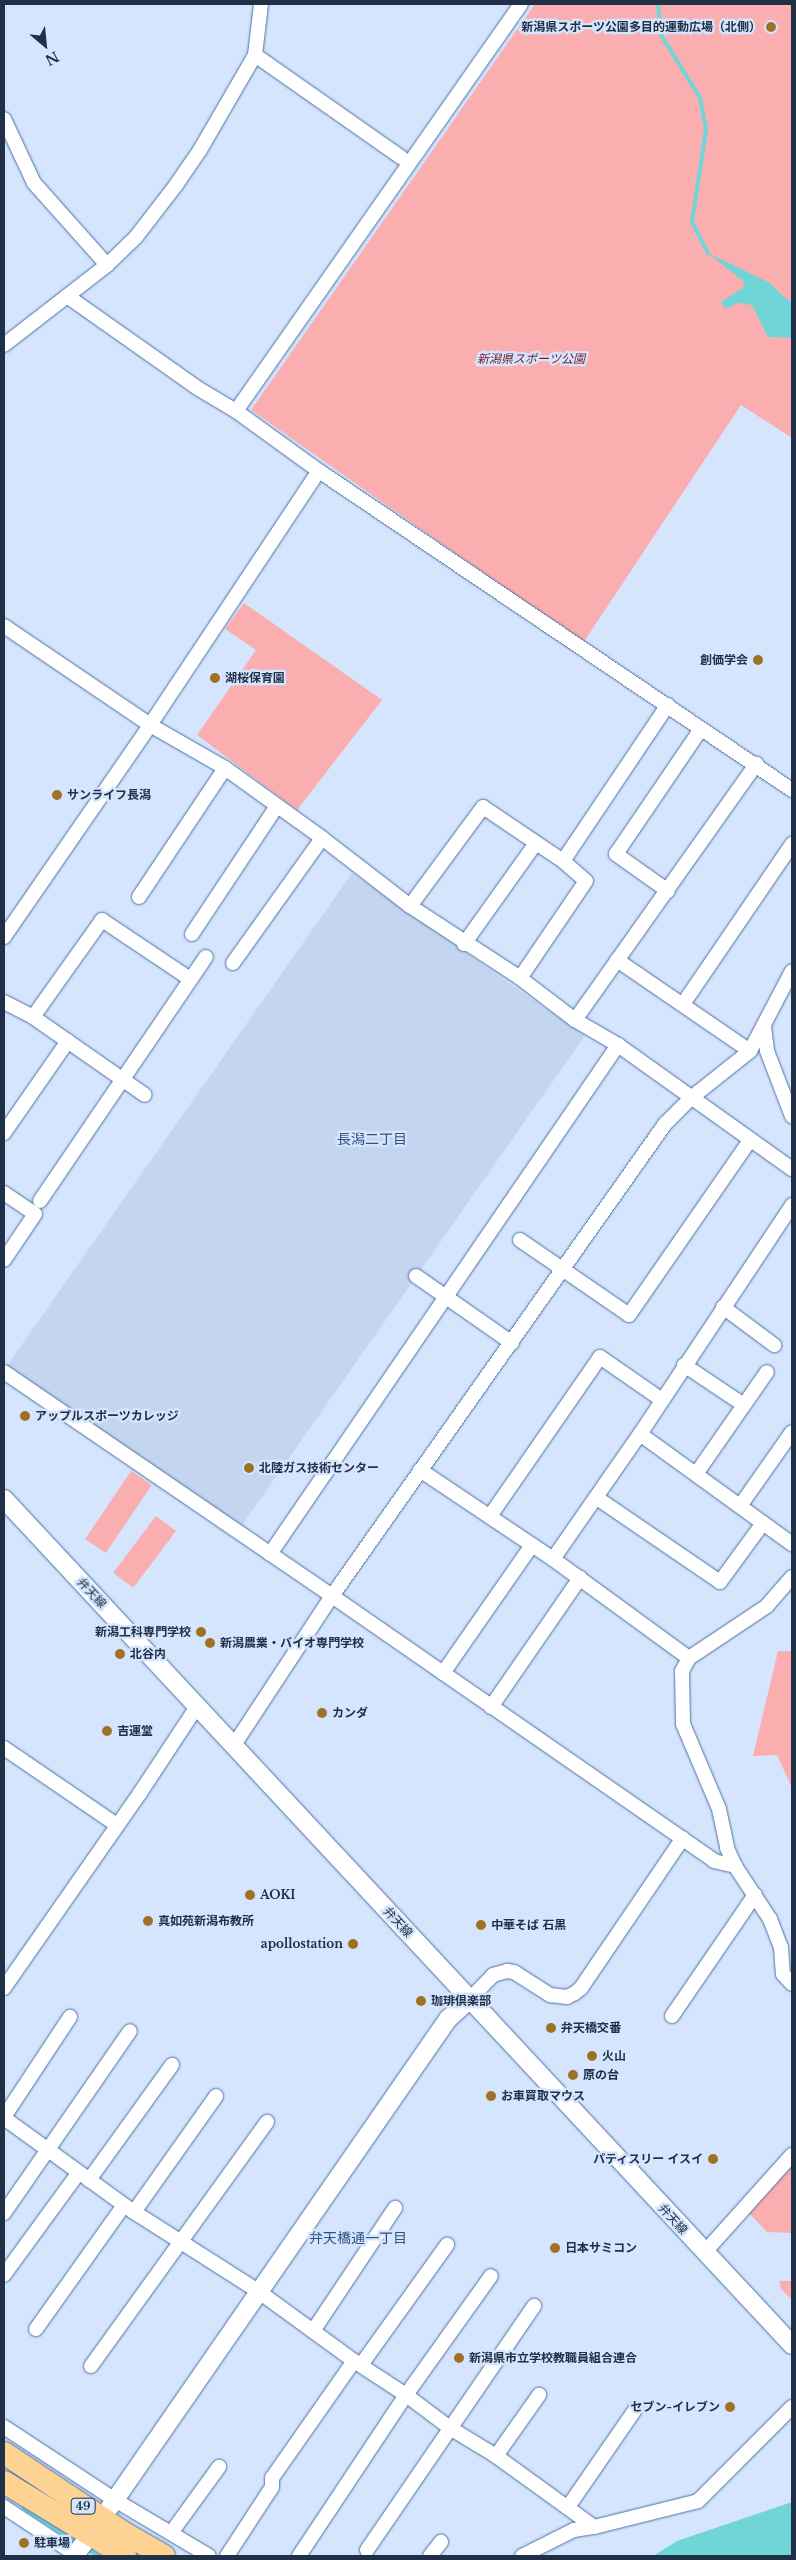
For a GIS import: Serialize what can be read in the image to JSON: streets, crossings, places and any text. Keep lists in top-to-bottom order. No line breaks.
{"streets":{"highway":["49"],"street":["弁天線"]},"districts":["長潟二丁目","弁天橋通一丁目"],"parks":["新潟県スポーツ公園"],"places":["新潟県スポーツ公園多目的運動広場（北側）","創価学会","湖桜保育園","サンライフ長潟","アップルスポーツカレッジ","北陸ガス技術センター","新潟工科専門学校","新潟農業・バイオ専門学校","北谷内","カンダ","吉運堂","AOKI","真如苑新潟布教所","中華そば 石黒","apollostation","珈琲倶楽部","弁天橋交番","火山","原の台","お車買取マウス","パティスリー イスイ","日本サミコン","新潟県市立学校教職員組合連合","セブン-イレブン","駐車場"],"north":"bottom right"}
